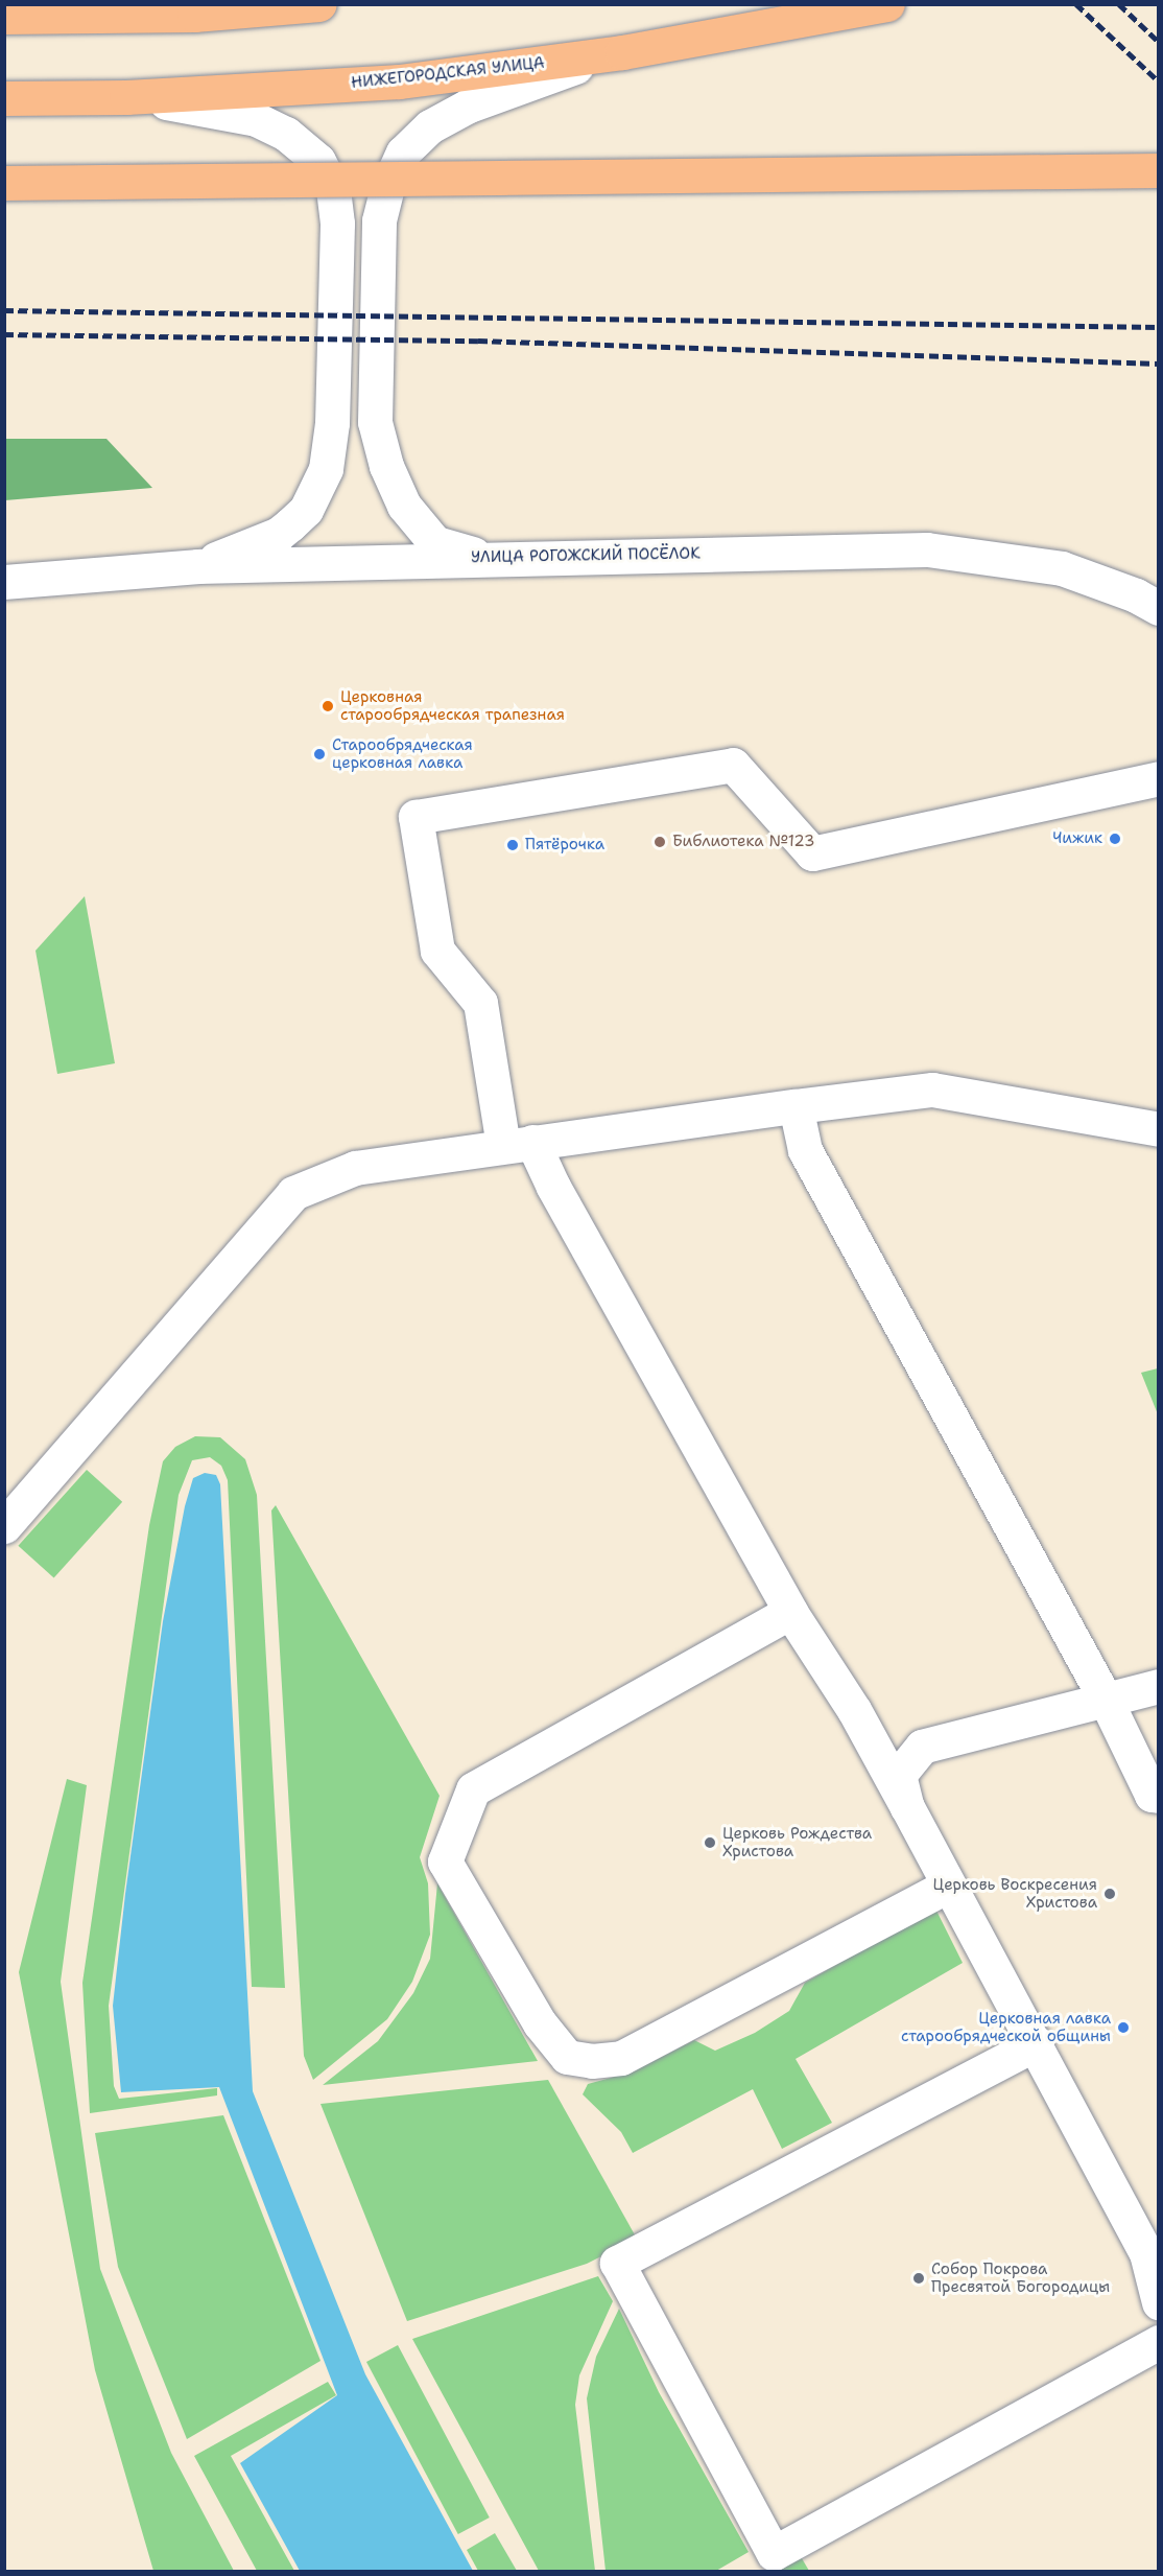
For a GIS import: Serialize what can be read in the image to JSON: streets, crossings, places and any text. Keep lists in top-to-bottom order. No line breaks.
{"streets":{"main road":["НИЖЕГОРОДСКАЯ УЛИЦА"],"street":["УЛИЦА РОГОЖСКИЙ ПОСЁЛОК"]},"places":["Церковная старообрядческая трапезная","Старообрядческая церковная лавка","Чижик","Библиотека №123","Пятёрочка","Церковь Рождества Христова","Церковь Воскресения Христова","Церковная лавка старообрядческой общины","Собор Покрова Пресвятой Богородицы"]}
